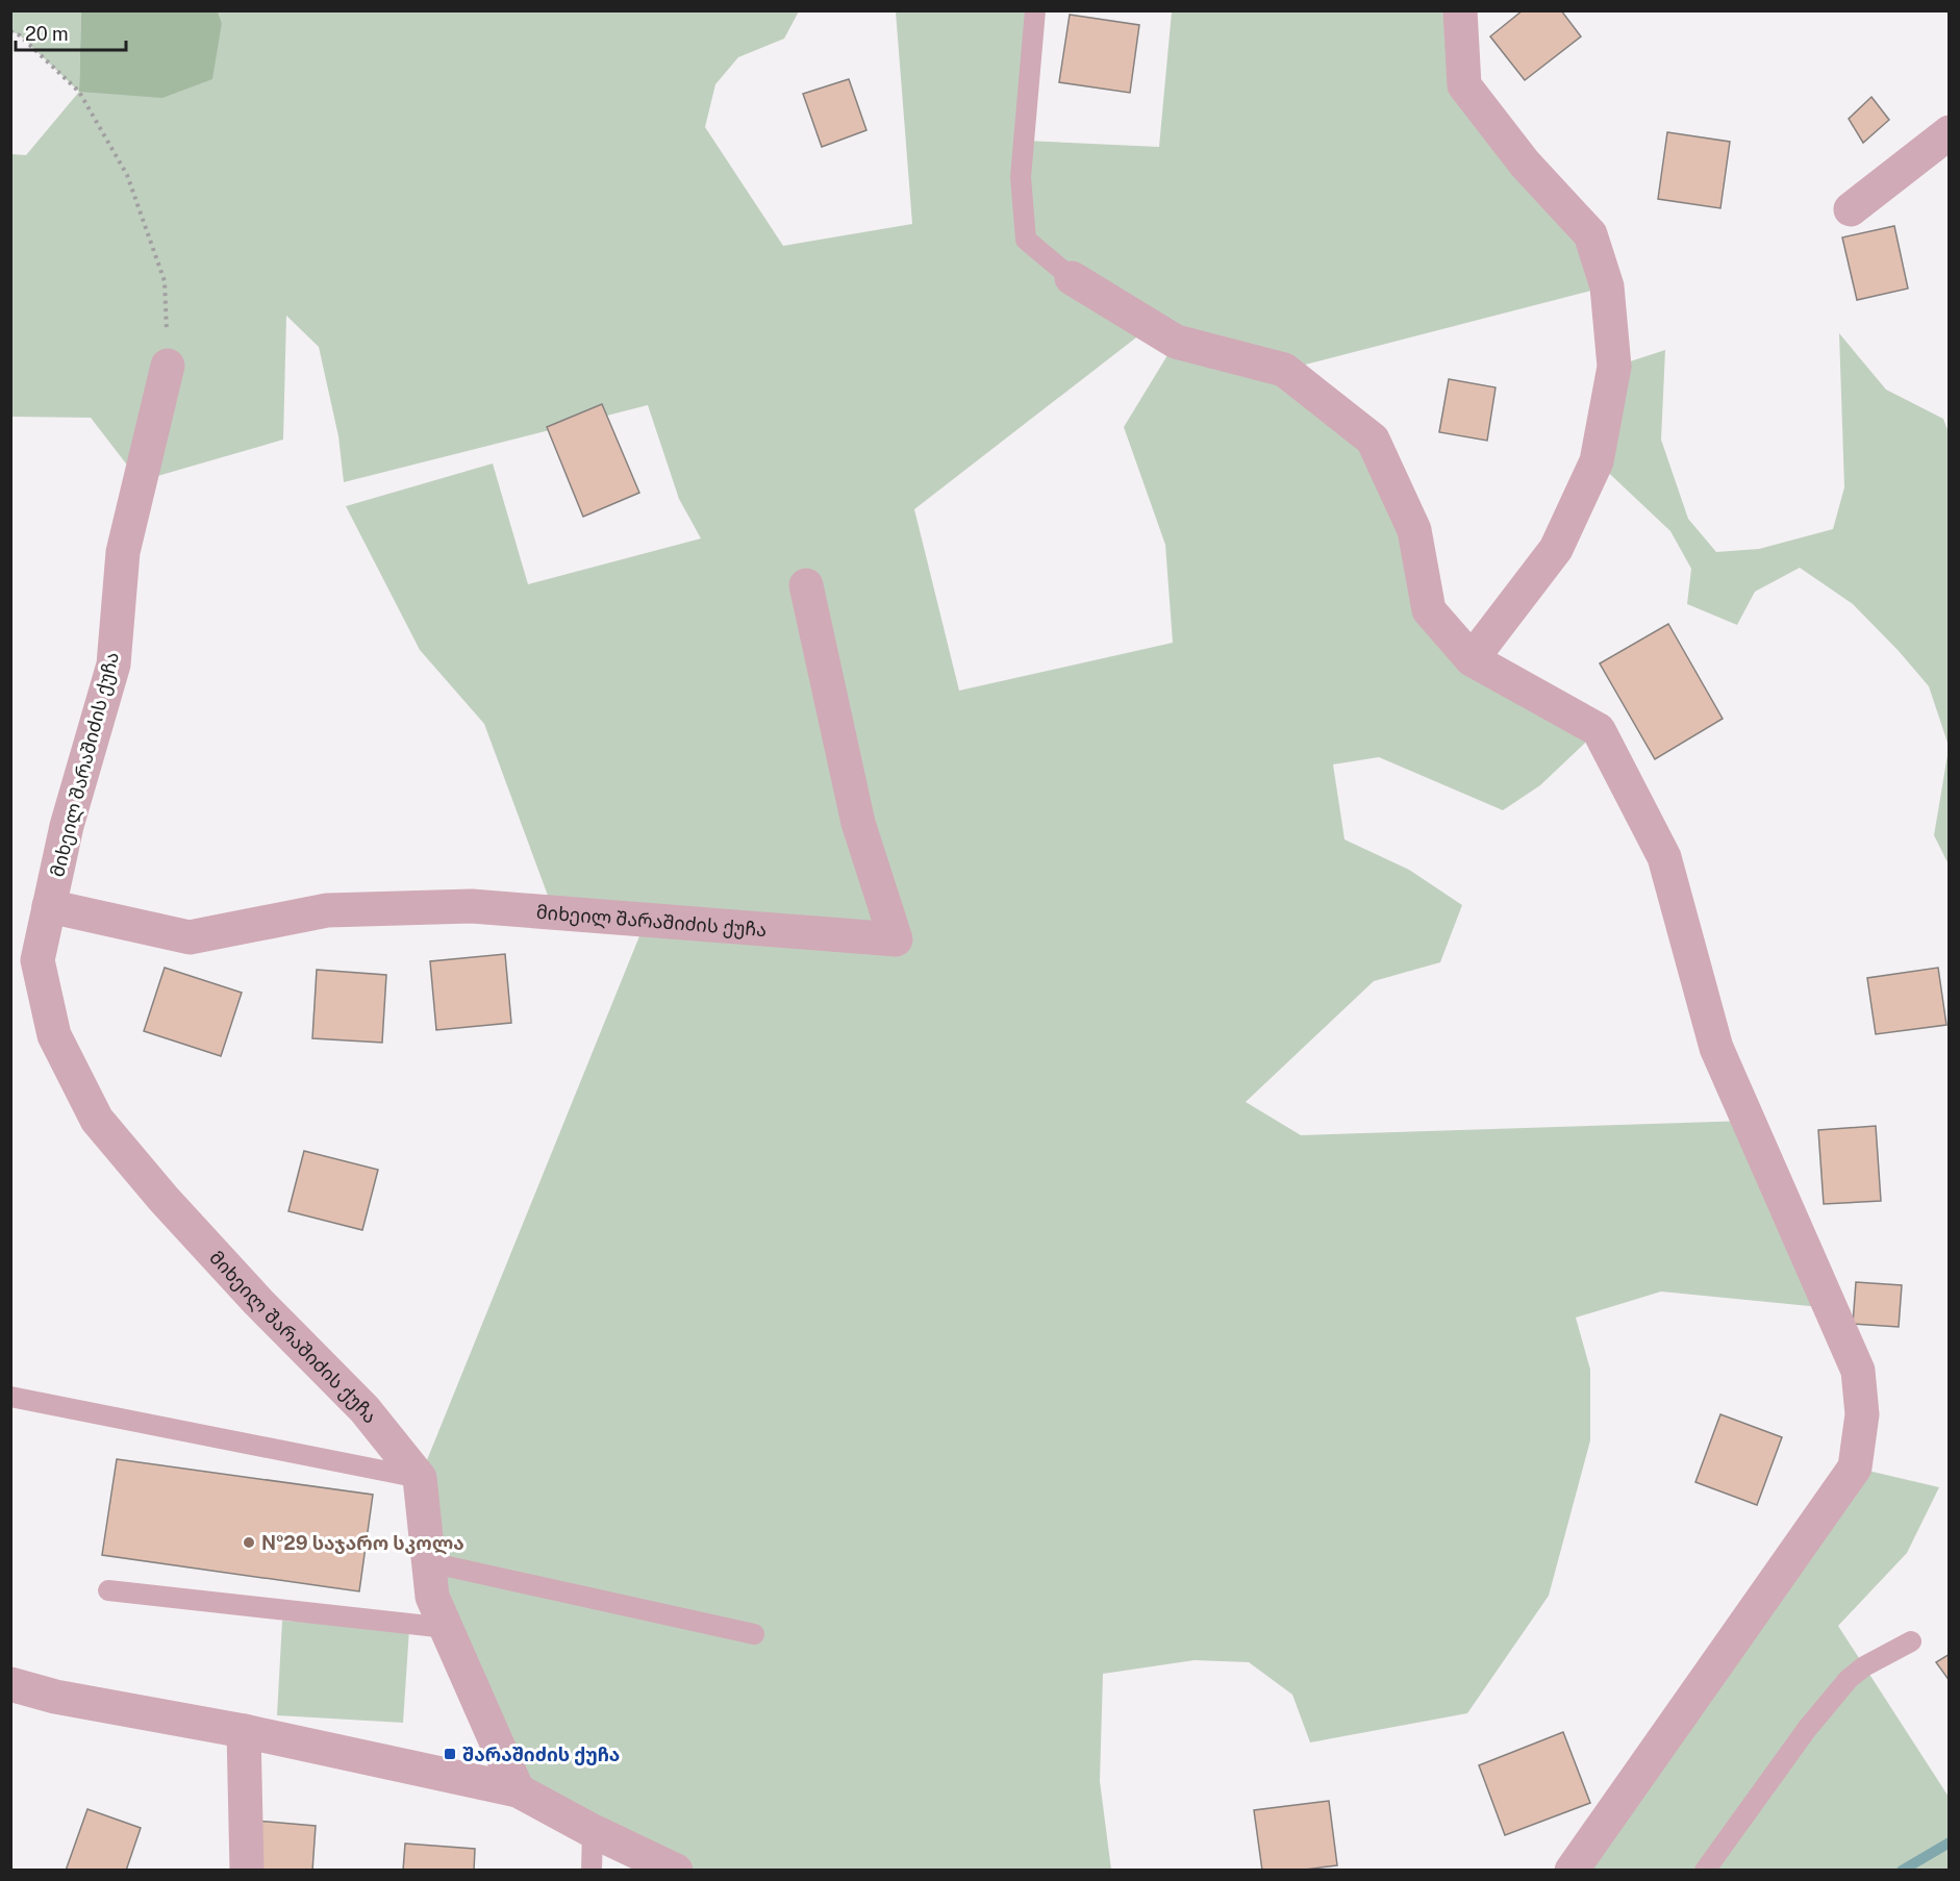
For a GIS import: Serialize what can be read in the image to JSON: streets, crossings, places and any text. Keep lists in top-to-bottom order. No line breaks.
{"streets":{"street":["მიხეილ შარაშიძის ქუჩა"]},"places":{"other":["№29 საჯარო სკოლა"],"transit":["შარაშიძის ქუჩა"]},"scale_bar":"20 m"}
